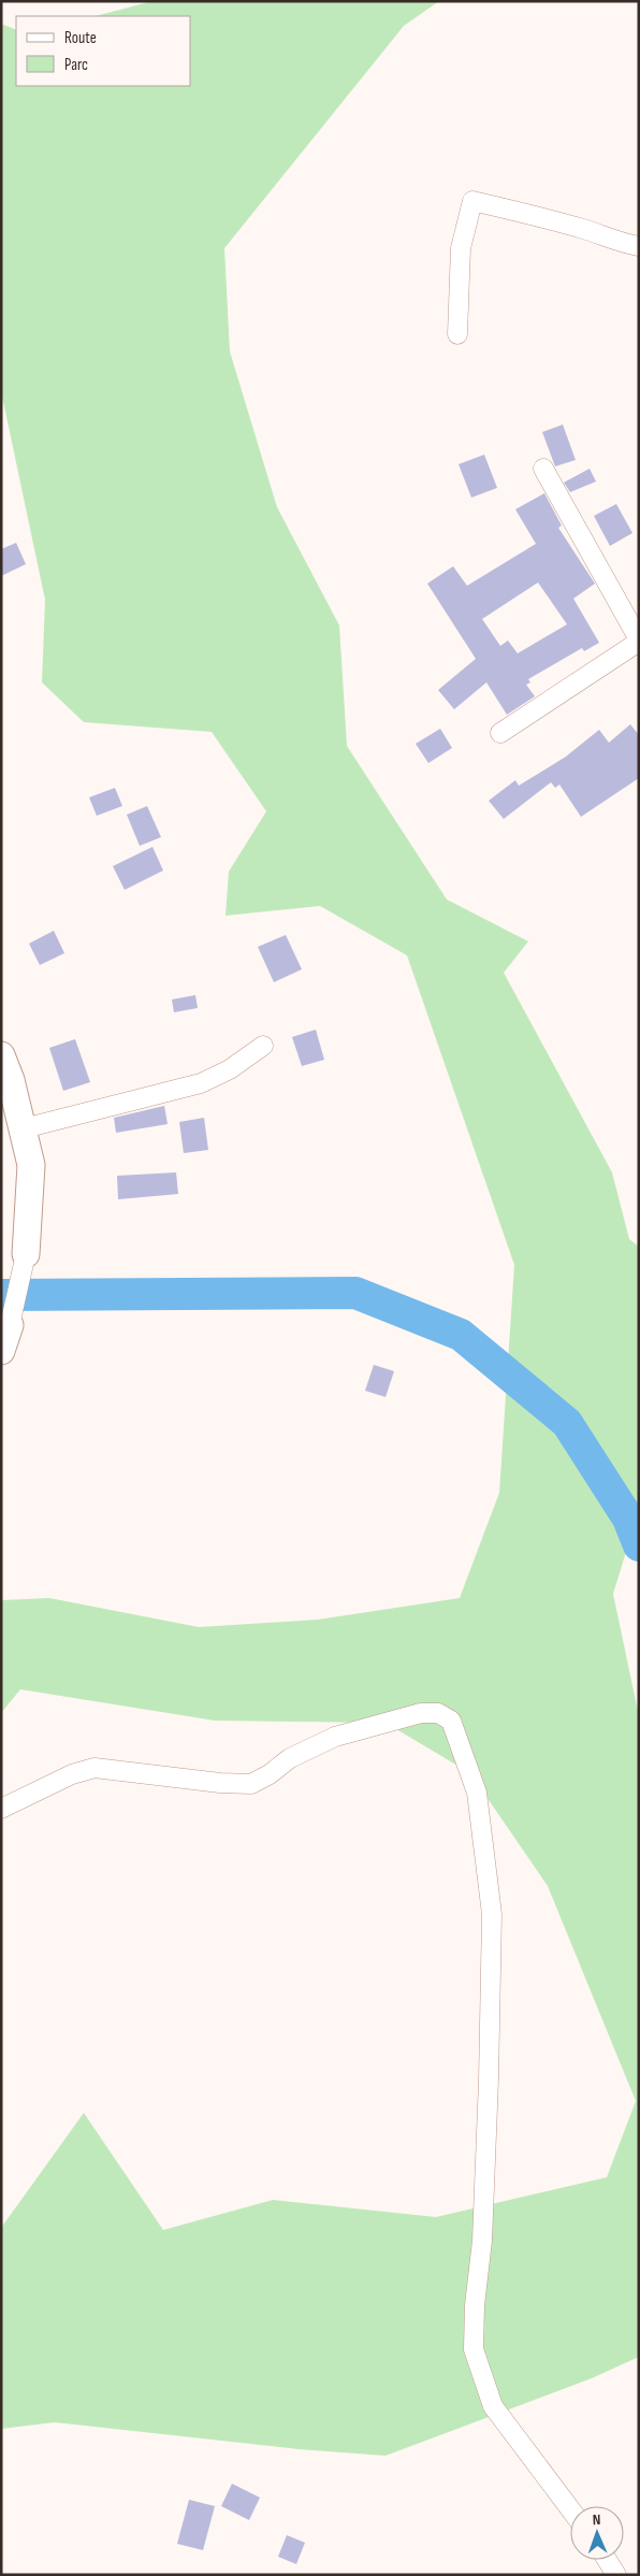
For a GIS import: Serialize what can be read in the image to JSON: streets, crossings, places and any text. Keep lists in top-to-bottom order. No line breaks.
{"legend":["Route","Parc"],"north":"top"}
